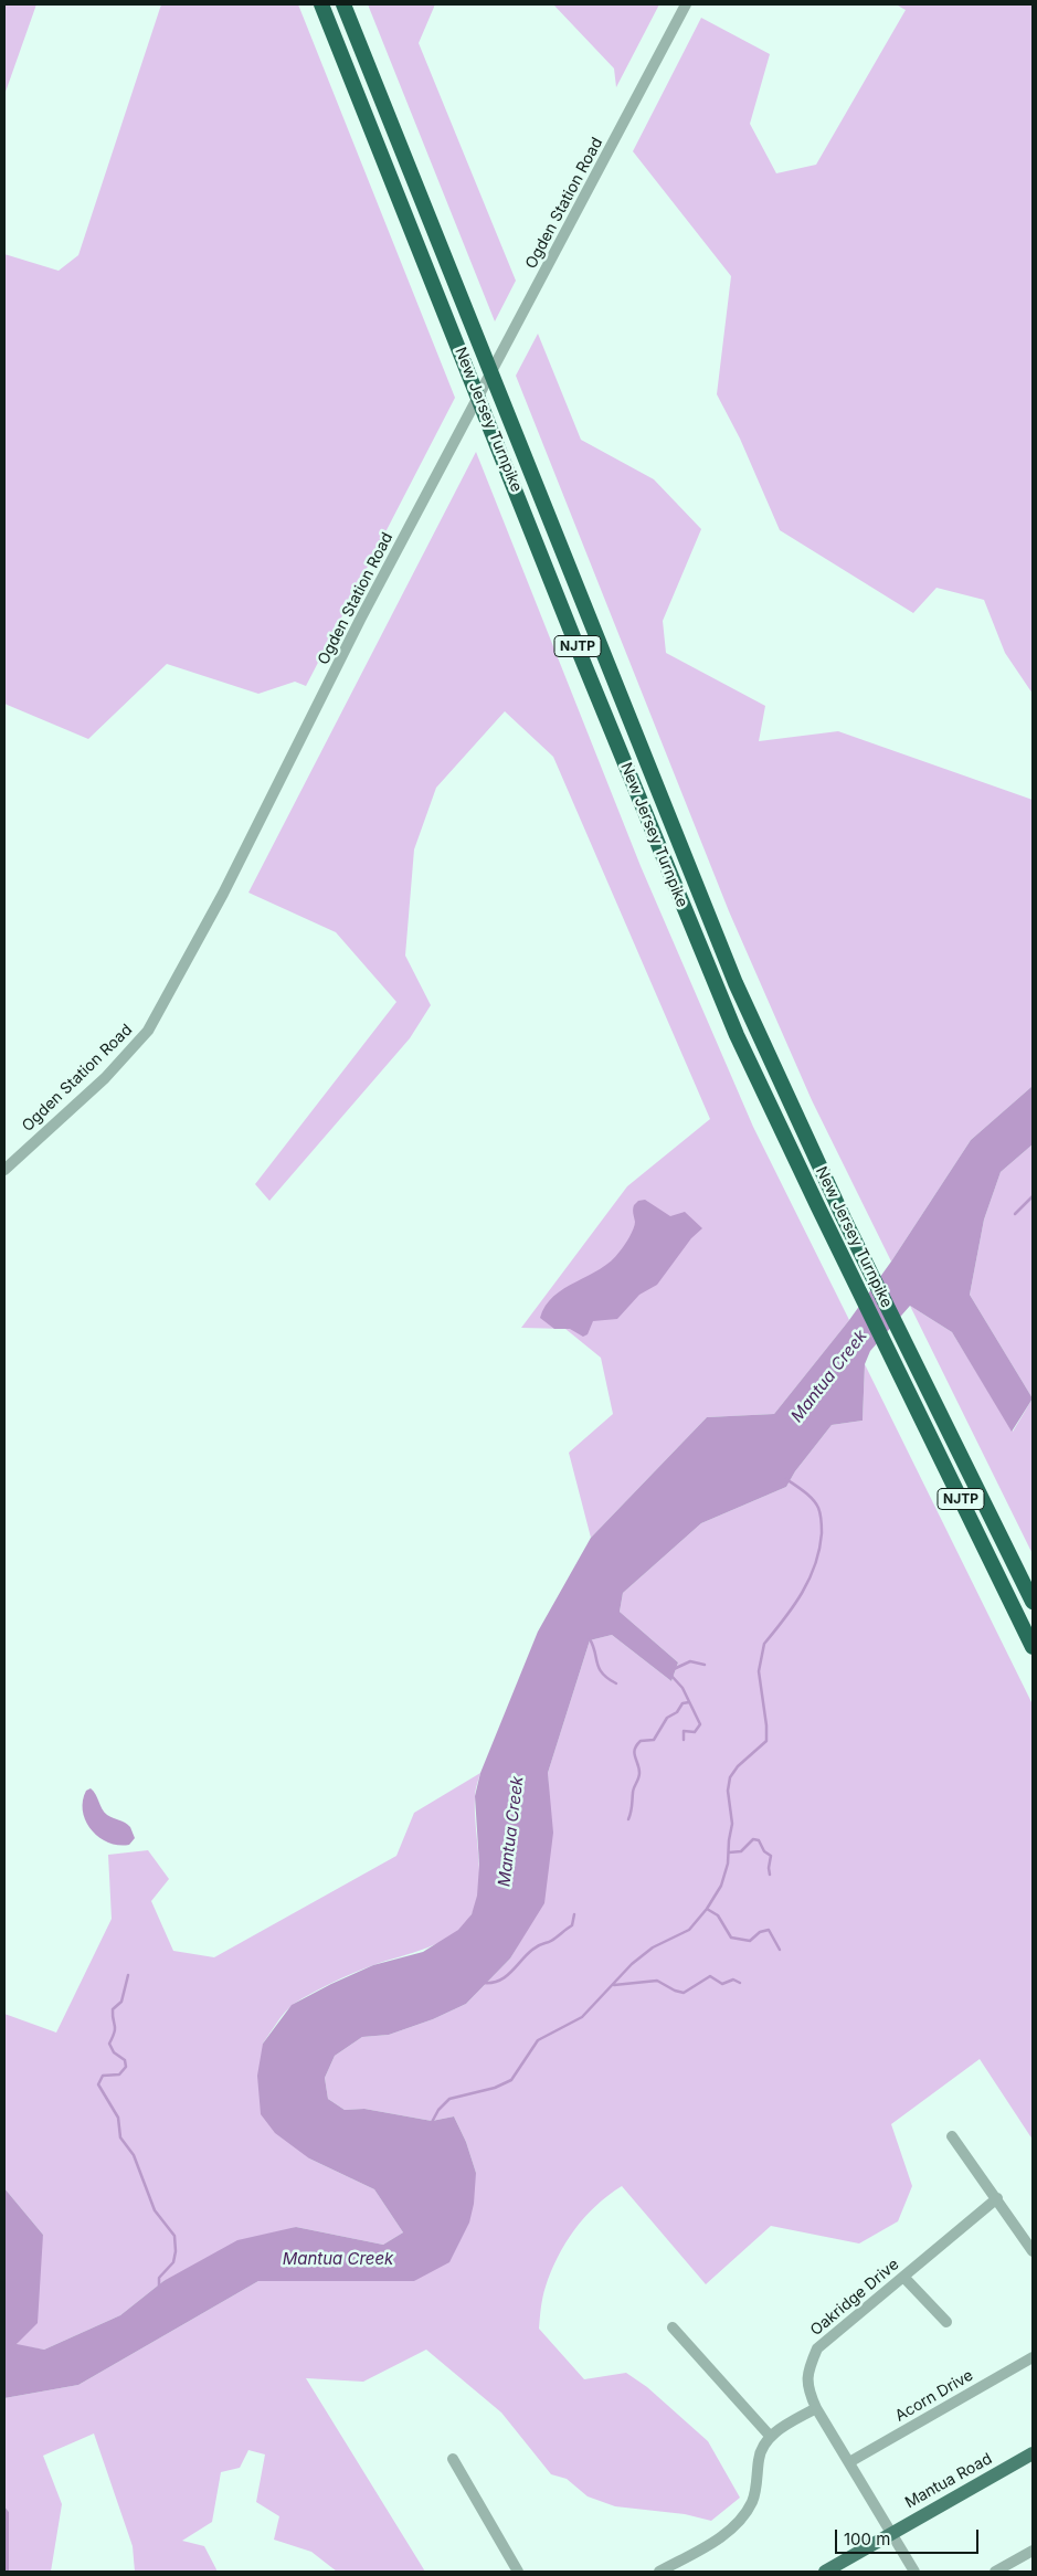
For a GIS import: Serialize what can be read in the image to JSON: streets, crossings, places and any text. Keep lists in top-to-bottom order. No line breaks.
{"streets":{"highway":["New Jersey Turnpike","NJTP"],"main road":["Mantua Road"],"street":["Ogden Station Road","Oakridge Drive","Acorn Drive"]},"crossings":[["Oakridge Drive","Acorn Drive"],["Oakridge Drive","Mantua Road"]],"water":["Mantua Creek"],"scale_bar":"100 m"}
